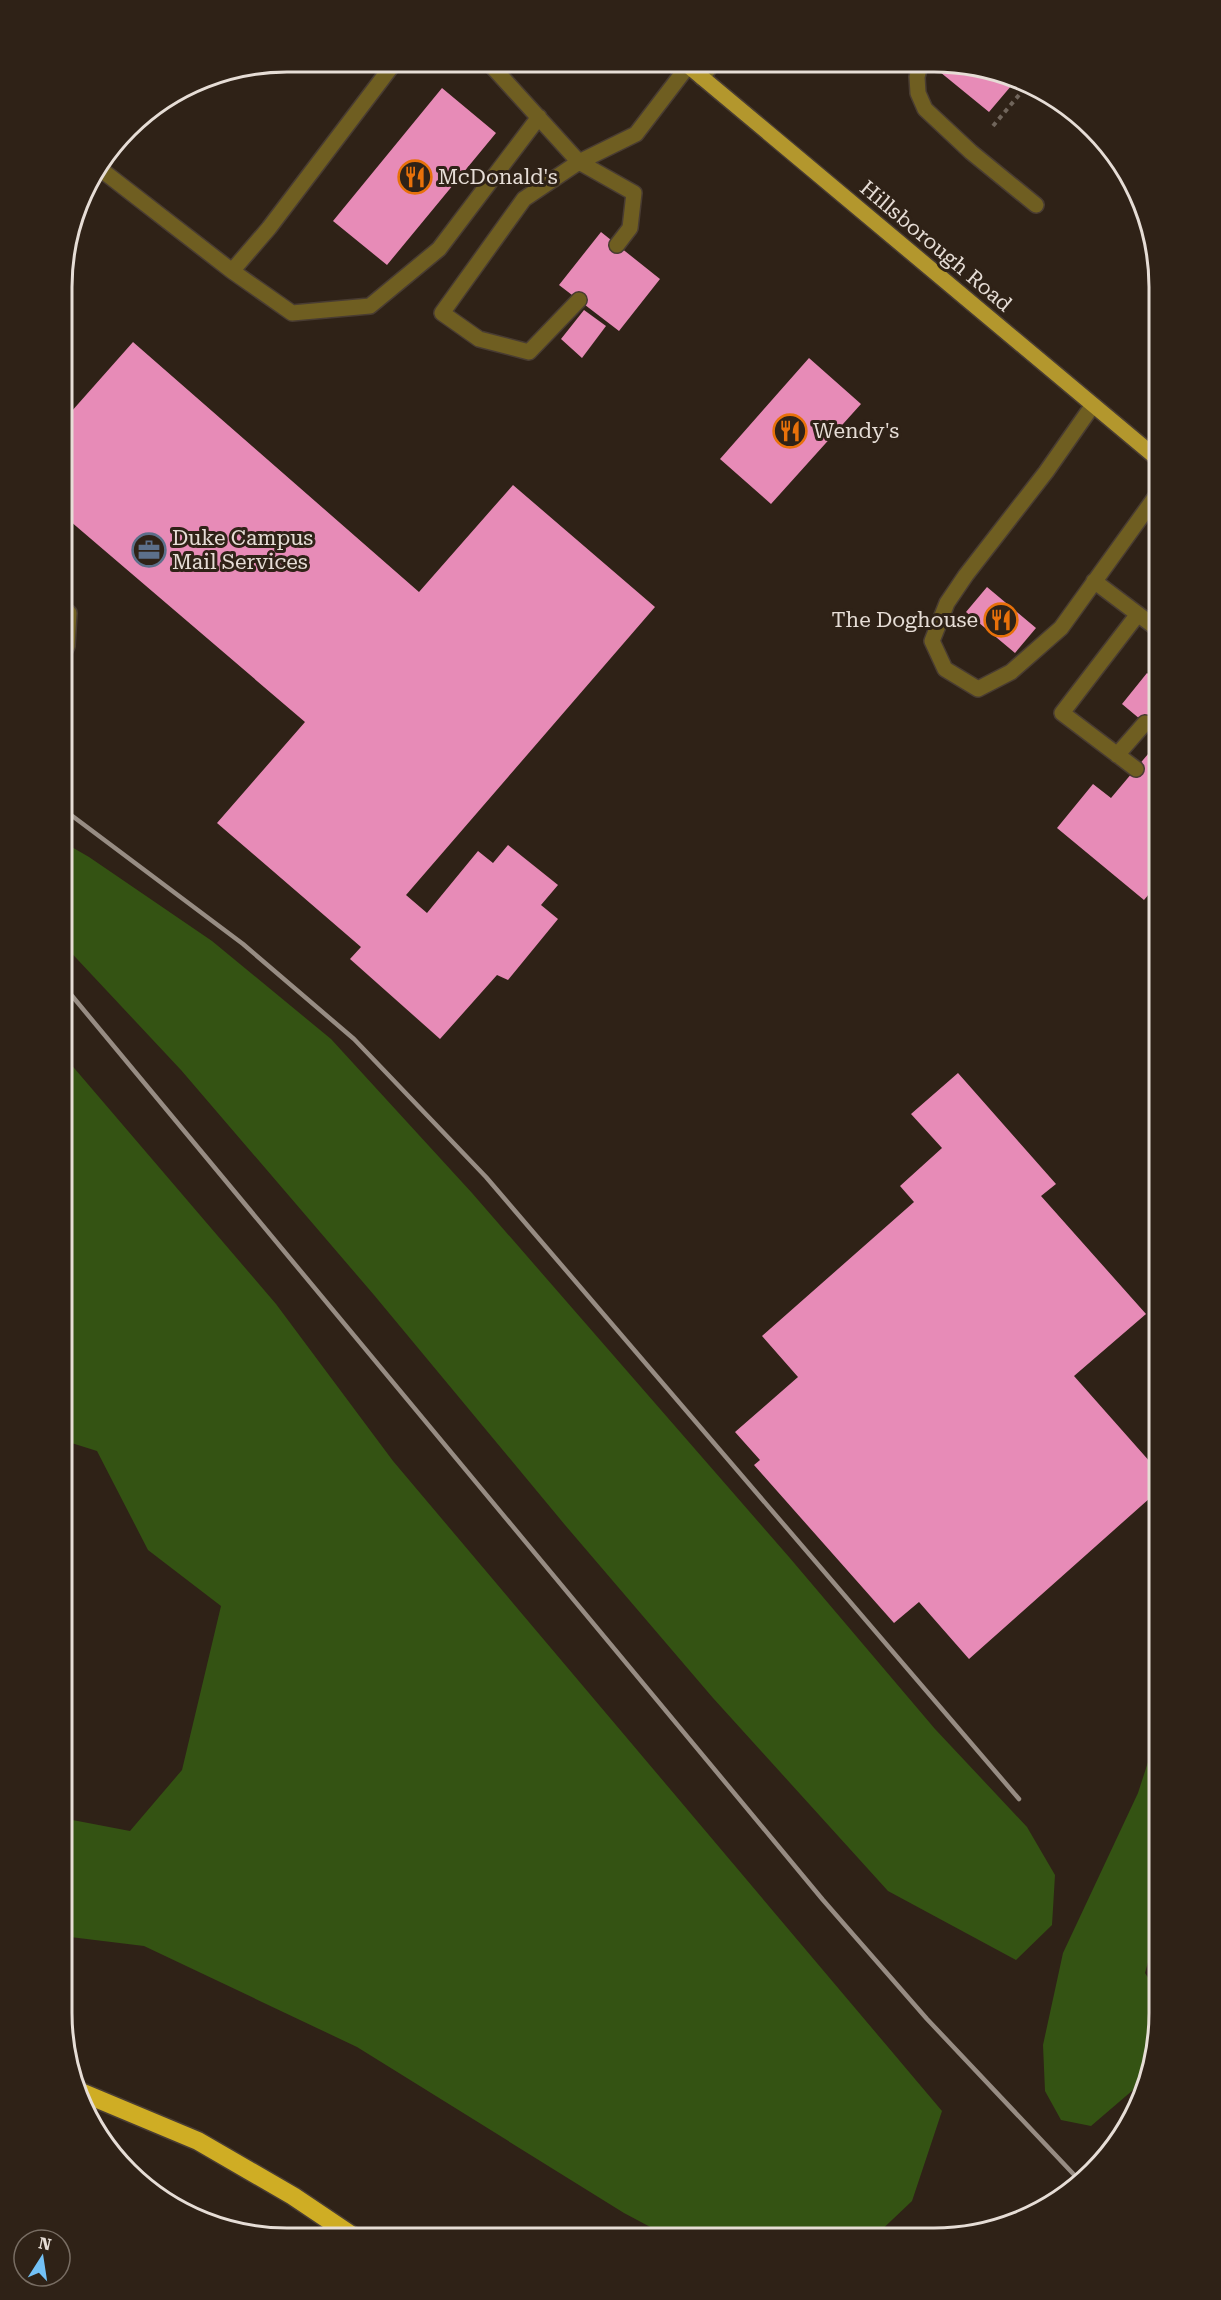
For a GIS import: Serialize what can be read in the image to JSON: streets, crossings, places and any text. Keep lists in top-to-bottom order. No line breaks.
{"streets":{"main road":["Hillsborough Road"]},"places":{"restaurant":["McDonald's","Wendy's","The Doghouse"],"office":["Duke Campus Mail Services"]},"north":"top"}
